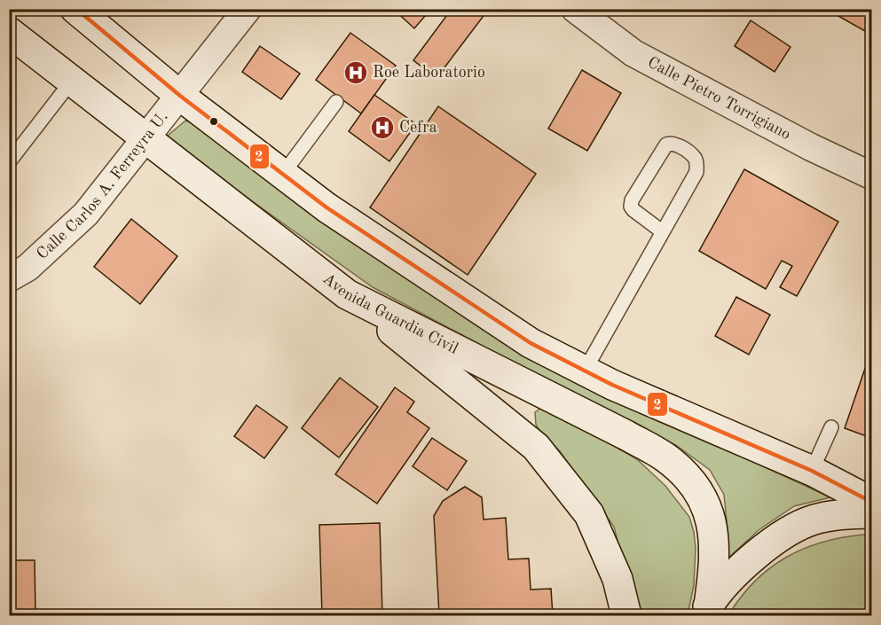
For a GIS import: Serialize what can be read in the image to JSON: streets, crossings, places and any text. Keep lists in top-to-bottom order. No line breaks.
{"streets":{"main road":["Avenida Guardia Civil"],"street":["Calle Pietro Torrigiano","Calle Carlos A. Ferreyra U."]},"crossings":[["Calle Carlos A. Ferreyra U.","Avenida Guardia Civil"]],"places":{"hospital":["Roe Laboratorio","Cefra"]},"lines":["transit line 2"]}
